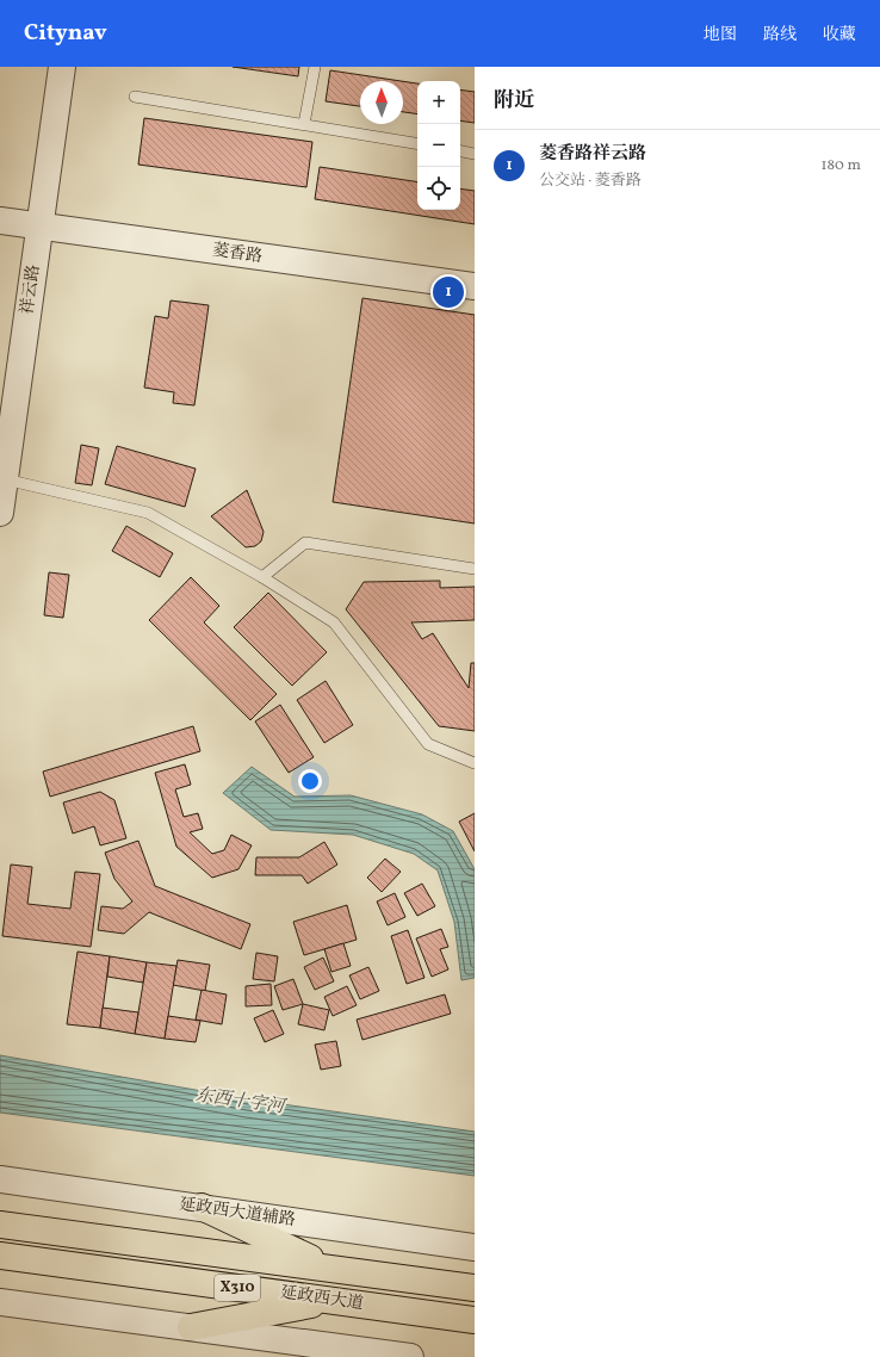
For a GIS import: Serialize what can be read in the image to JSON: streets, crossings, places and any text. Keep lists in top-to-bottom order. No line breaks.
{"streets":{"main road":["X310","延政西大道"],"street":["菱香路","祥云路","延政西大道辅路"]},"crossings":[["菱香路","祥云路"]],"water":["东西十字河"],"north":"top","page":{"header":"Citynav","nav":["地图","路线","收藏"],"heading":"附近","map_buttons":["+","−"],"list":[{"mark":"1","name":"菱香路祥云路","note":"公交站 · 菱香路","value":"180 m"}],"pins":"1"}}
